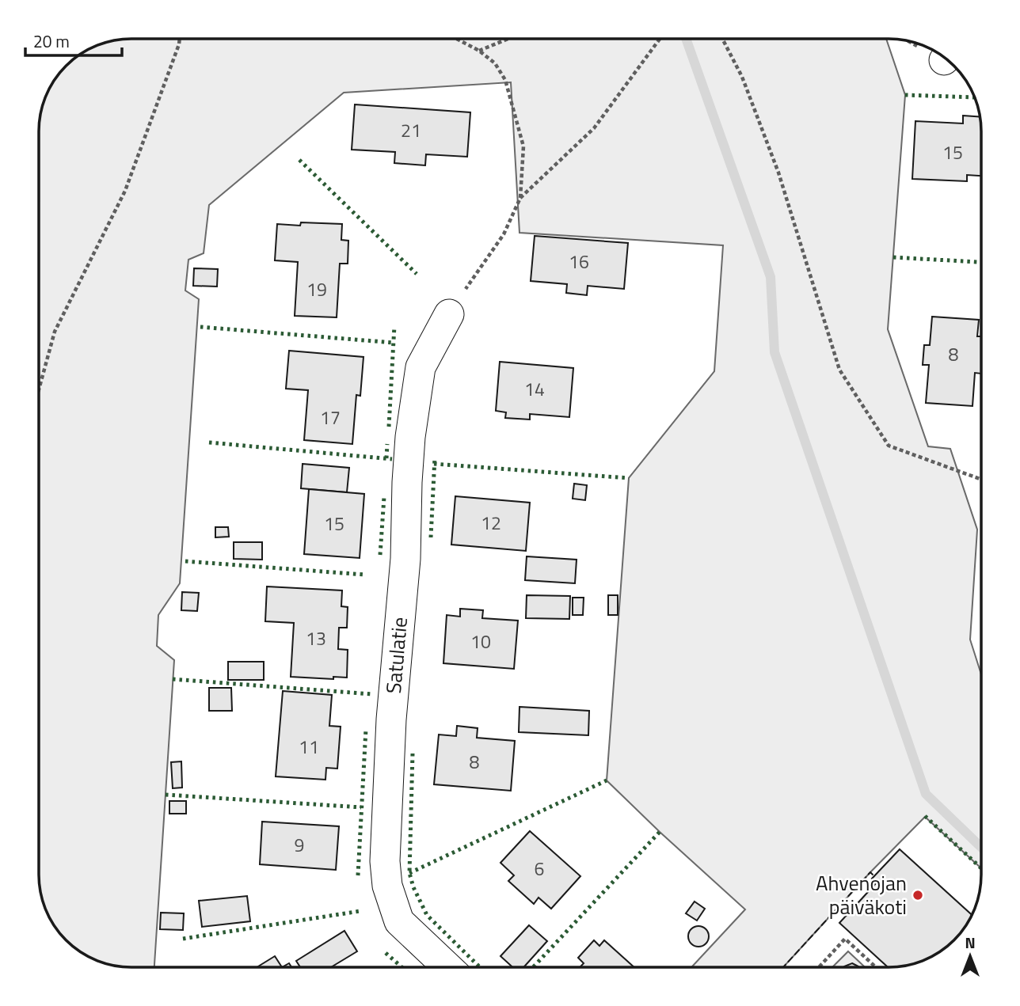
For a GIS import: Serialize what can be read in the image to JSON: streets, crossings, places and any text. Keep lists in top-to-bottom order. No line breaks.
{"streets":{"street":["Satulatie"]},"places":["Ahvenojan päiväkoti"],"house_numbers":["21","15","16","19","8","14","17","12","15","13","10","11","8","9","6"],"scale_bar":"20 m","north":"top"}
